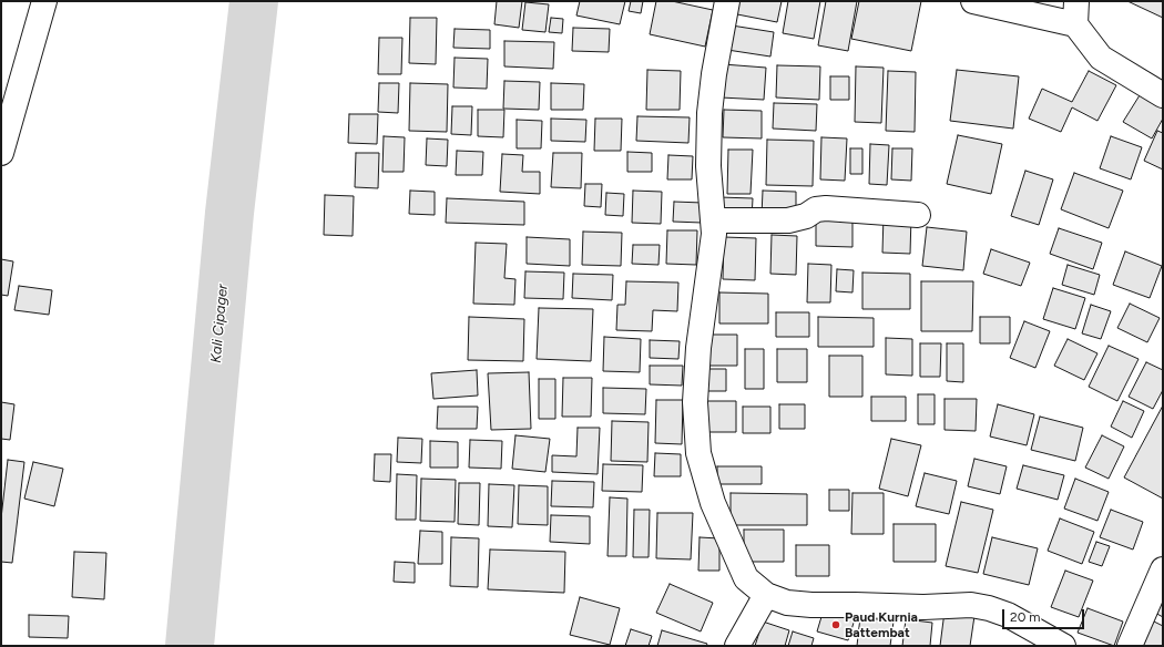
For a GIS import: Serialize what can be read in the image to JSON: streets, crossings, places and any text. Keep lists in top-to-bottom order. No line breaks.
{"water":["Kali Cipager"],"places":["Paud Kurnia Battembat"],"scale_bar":"20 m"}
